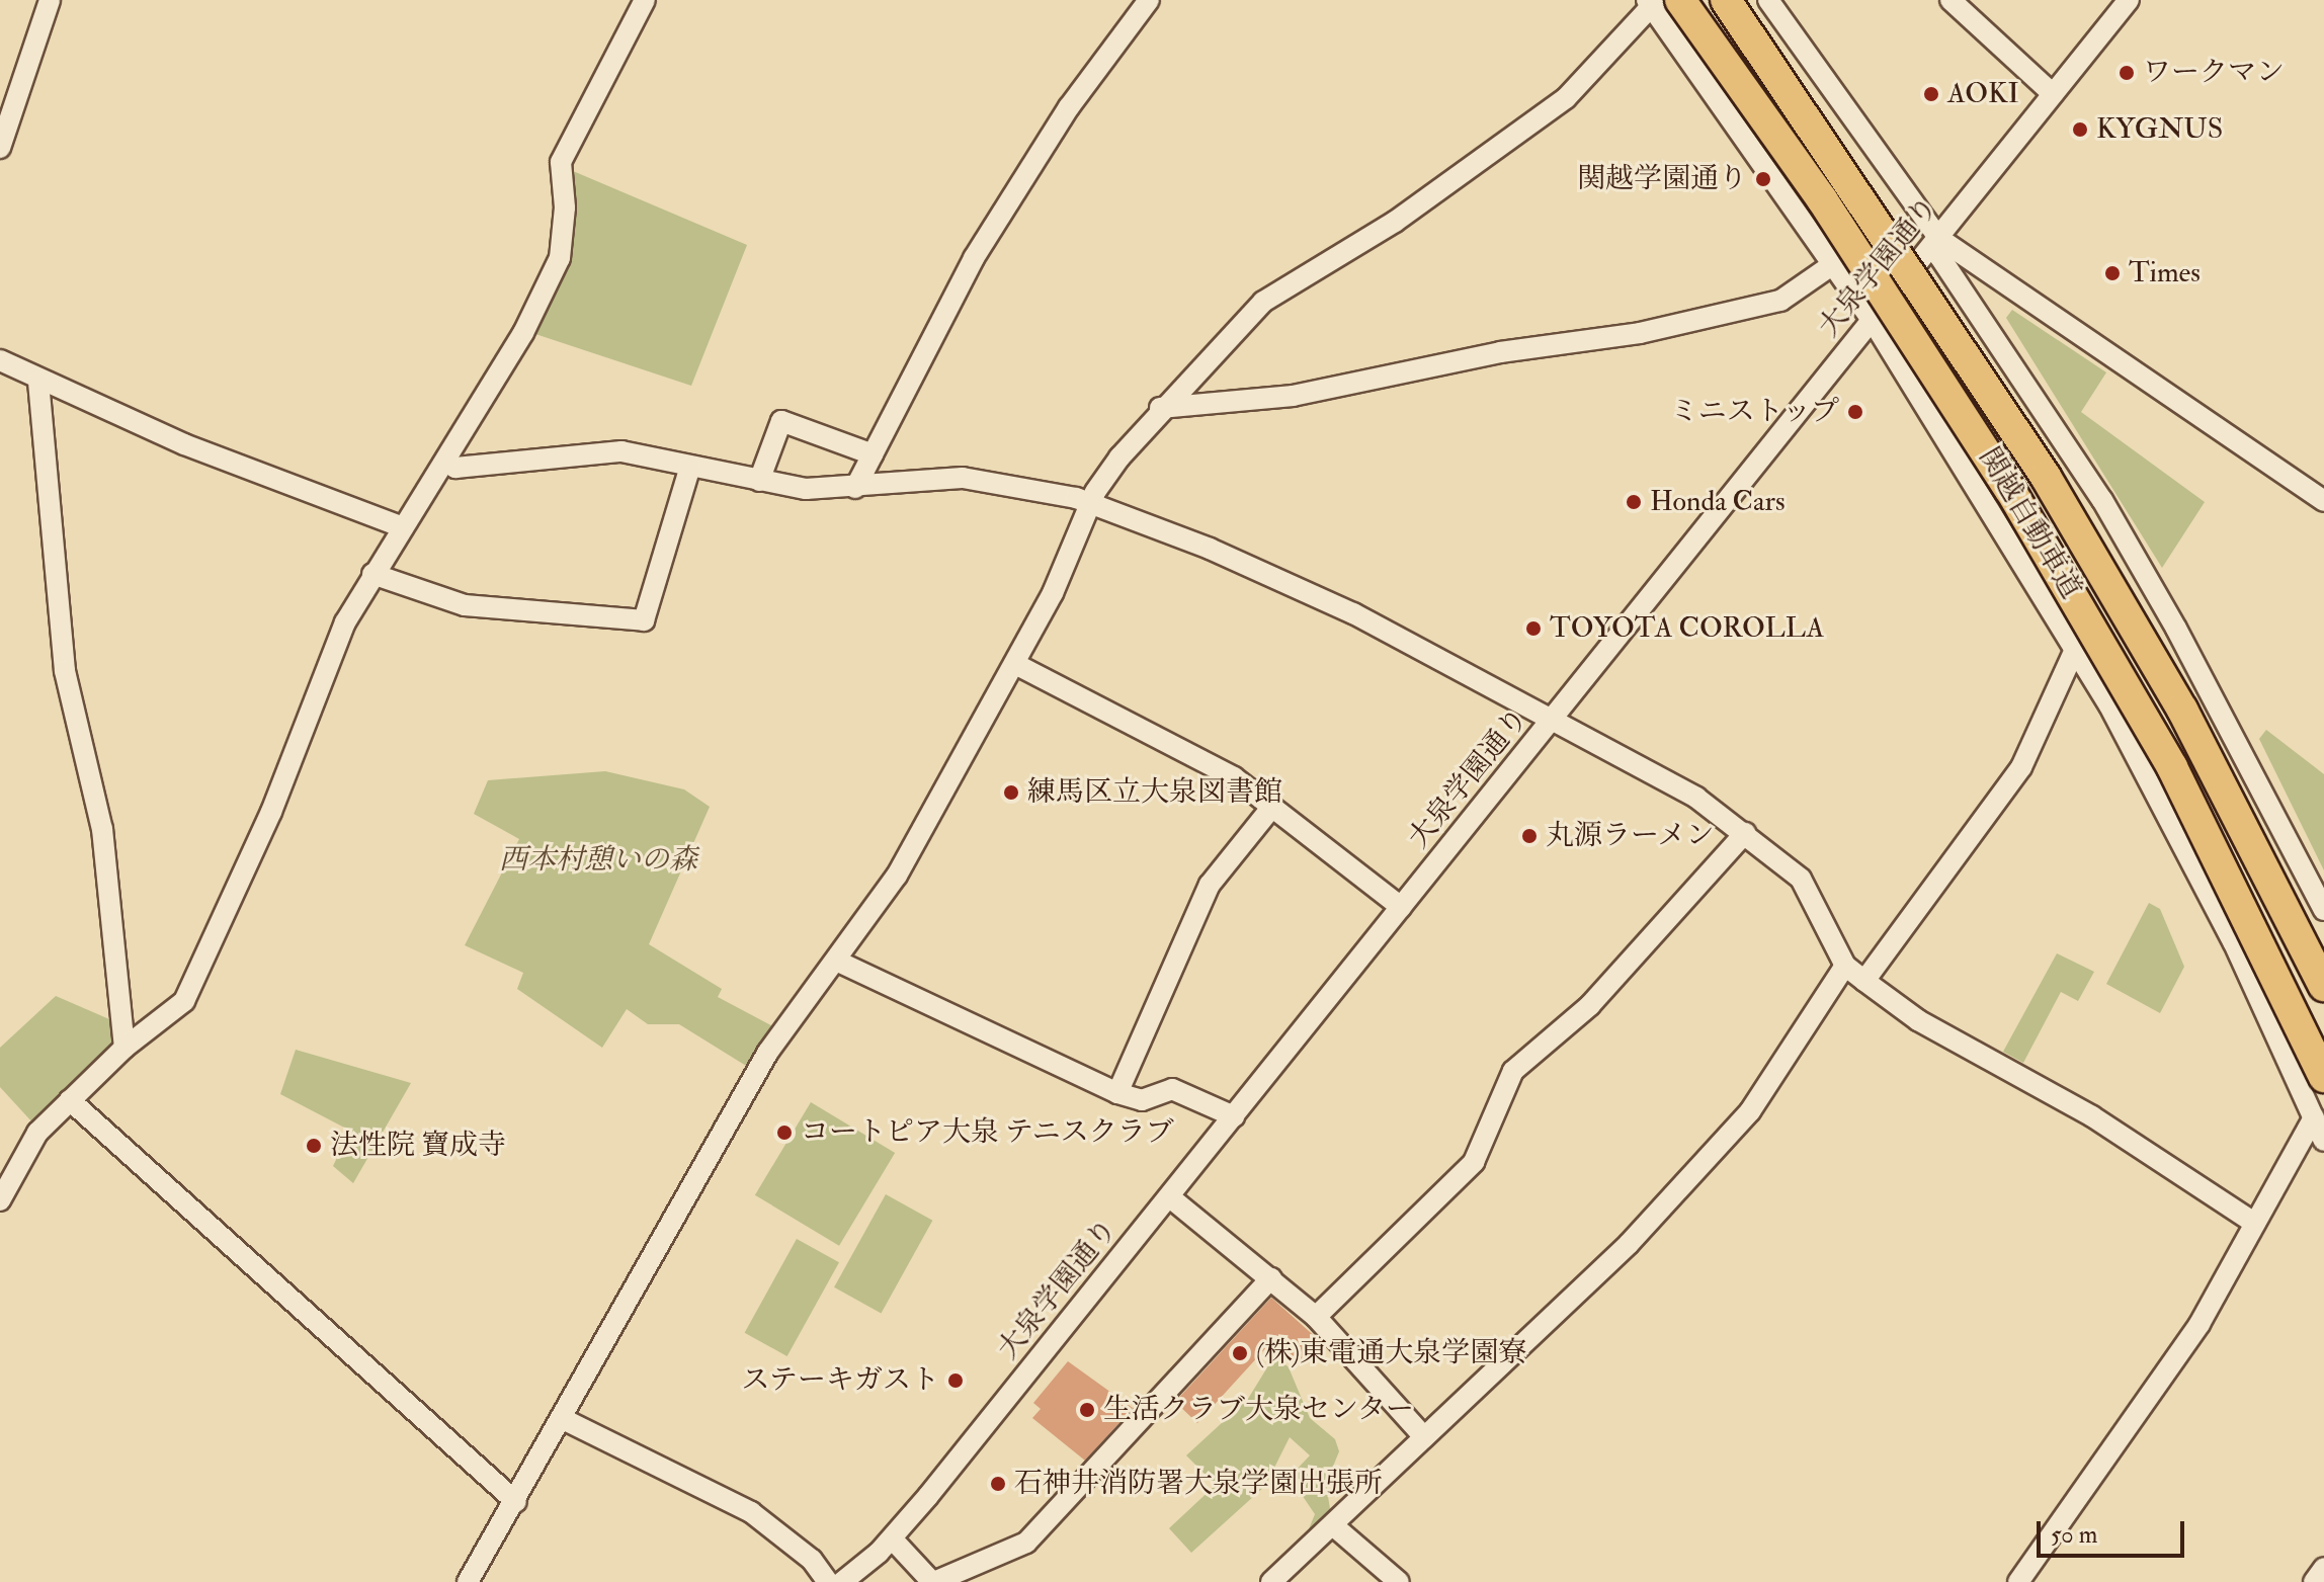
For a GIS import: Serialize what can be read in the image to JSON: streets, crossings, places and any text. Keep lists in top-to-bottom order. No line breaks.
{"streets":{"highway":["関越自動車道"],"street":["大泉学園通り"]},"parks":["西本村憩いの森"],"places":["ワークマン","AOKI","KYGNUS","関越学園通り","Times","ミニストップ","Honda Cars","TOYOTA COROLLA","練馬区立大泉図書館","丸源ラーメン","コートピア大泉 テニスクラブ","法性院 寶成寺","(株)東電通大泉学園寮","ステーキガスト","生活クラブ大泉センター","石神井消防署大泉学園出張所"],"scale_bar":"50 m"}
